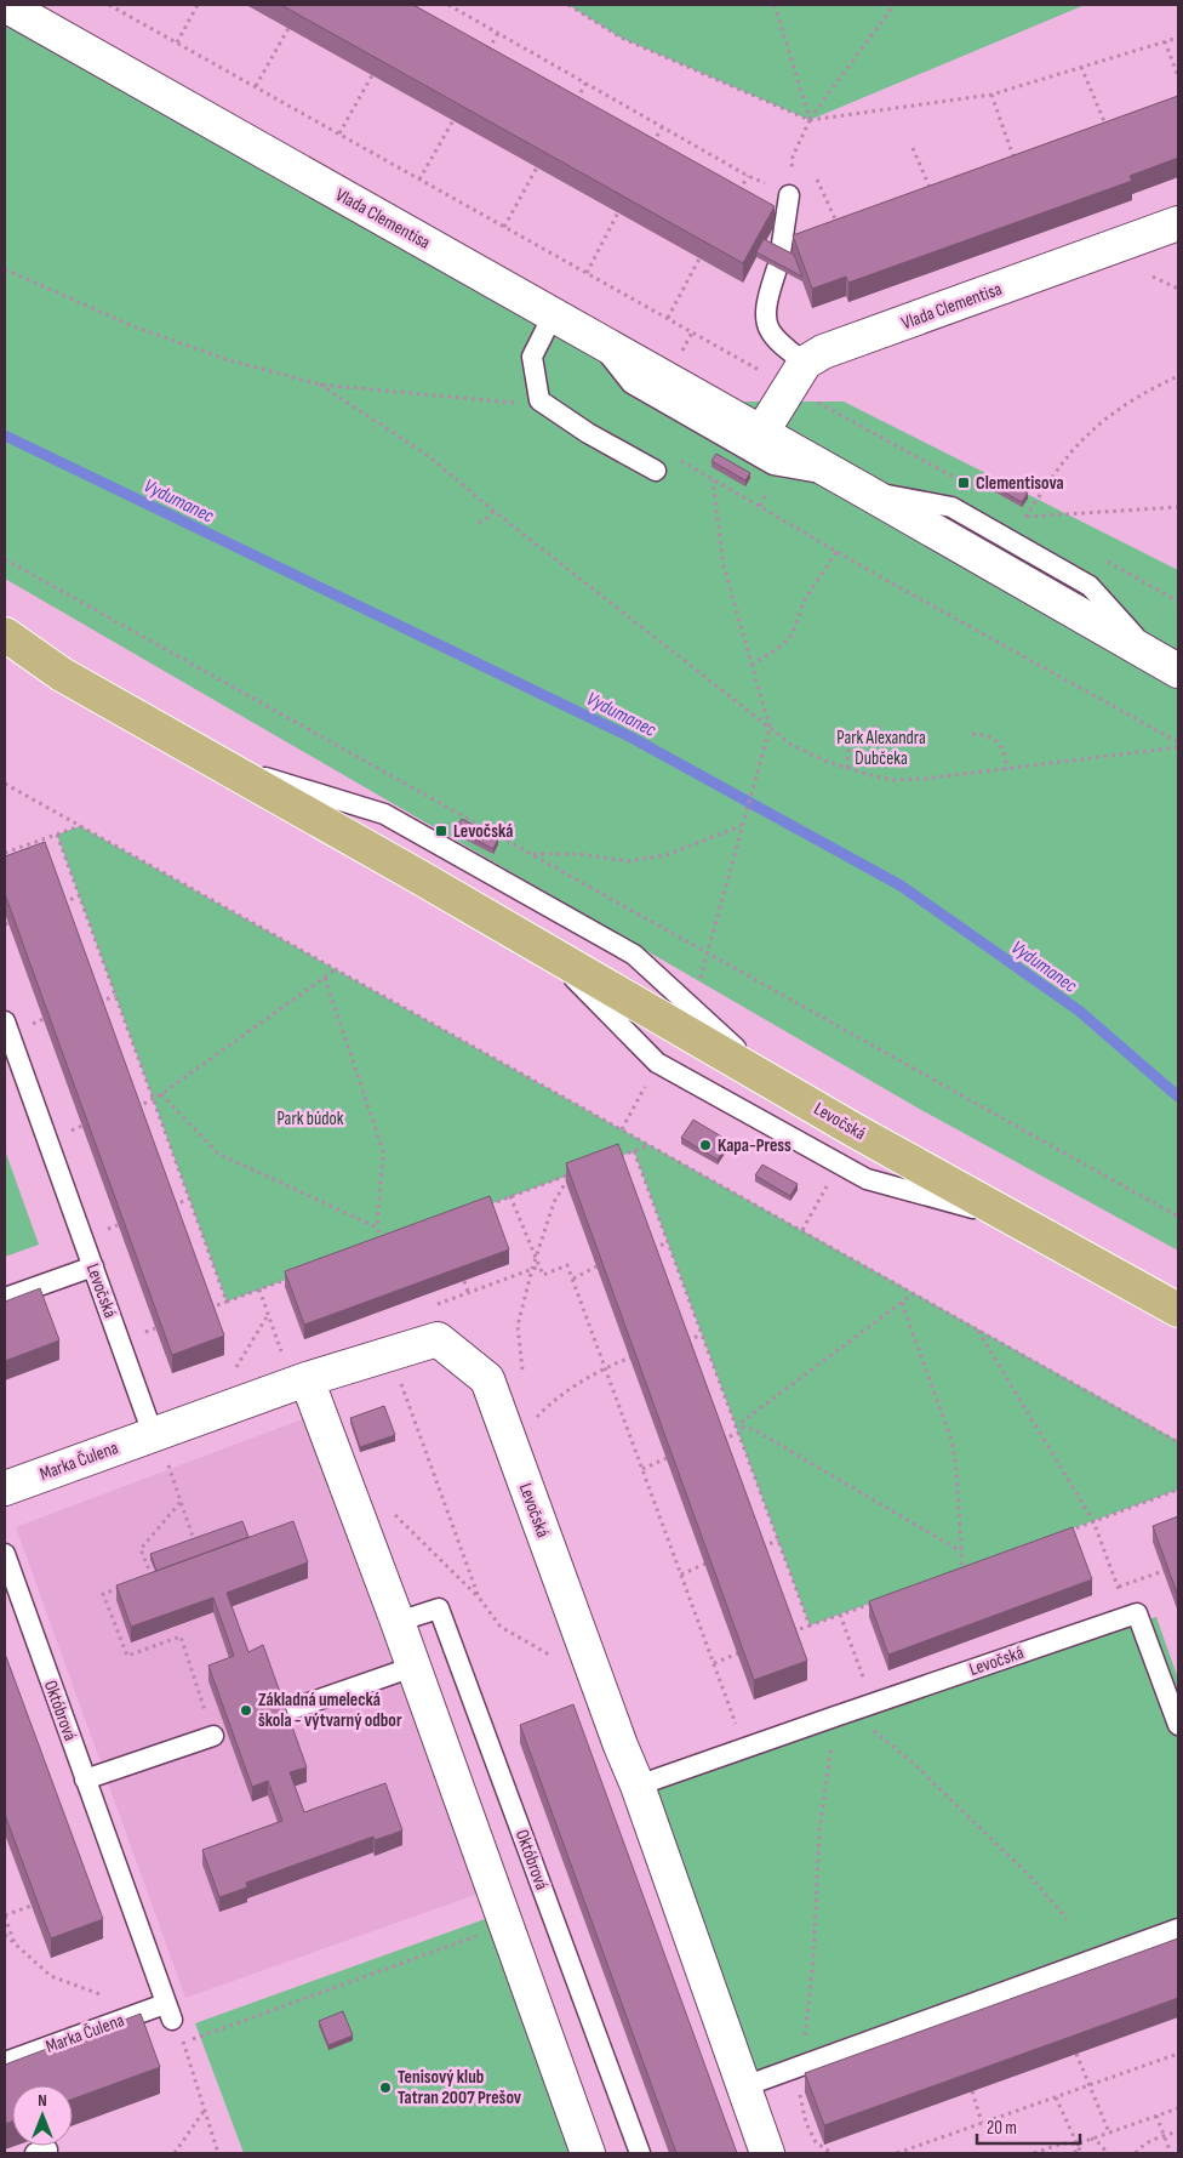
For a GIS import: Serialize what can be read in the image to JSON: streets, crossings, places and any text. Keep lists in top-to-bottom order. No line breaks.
{"streets":{"main road":["Levočská"],"street":["Vlada Clementisa","Marka Čulena"],"lane":["Októbrová"]},"crossings":[["Levočská","Marka Čulena"],["Marka Čulena","Októbrová"]],"water":["Vydumanec"],"parks":["Park Alexandra Dubčeka","Park búdok"],"places":{"transit":["Clementisova","Levočská"],"other":["Kapa-Press","Základná umelecká škola - výtvarný odbor","Tenisový klub Tatran 2007 Prešov"]},"scale_bar":"20 m","north":"top"}
